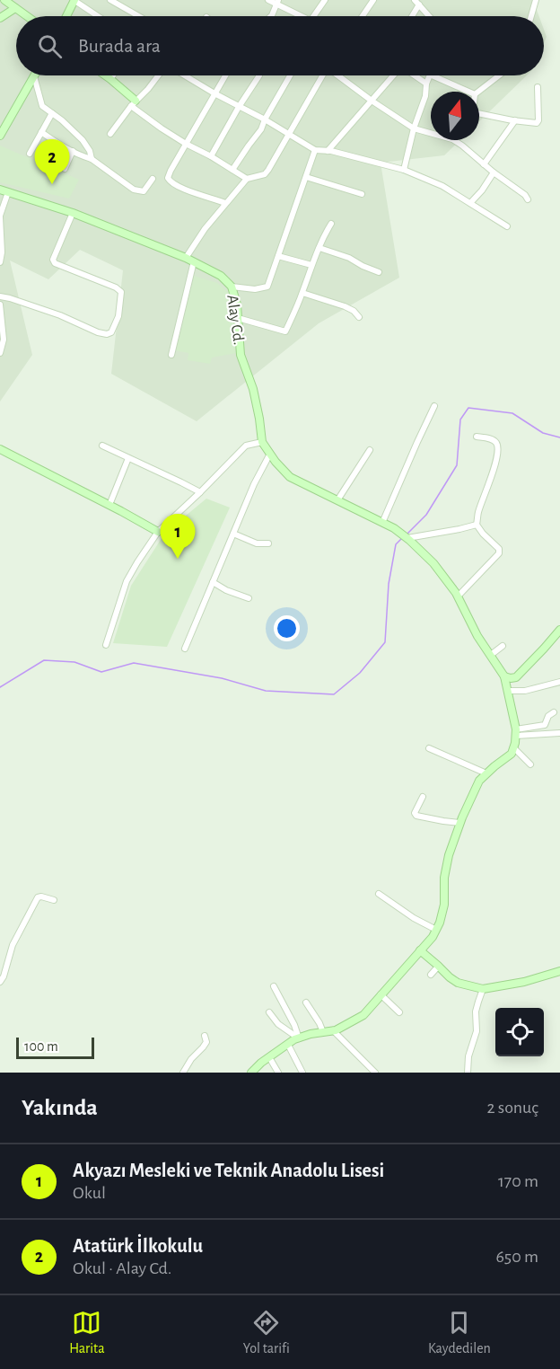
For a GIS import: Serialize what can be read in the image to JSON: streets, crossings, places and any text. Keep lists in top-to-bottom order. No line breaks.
{"streets":{"street":["Alay Cd."]},"scale_bar":"100 m","north":"top","page":{"search":"Burada ara","pins":["2","1"],"scale":"100 m","heading":["Yakında","2 sonuç"],"list":[{"mark":"1","name":"Akyazı Mesleki ve Teknik Anadolu Lisesi","note":"Okul","value":"170 m"},{"mark":"2","name":"Atatürk İlkokulu","note":"Okul · Alay Cd.","value":"650 m"}],"nav":["Harita","Yol tarifi","Kaydedilen"]}}
